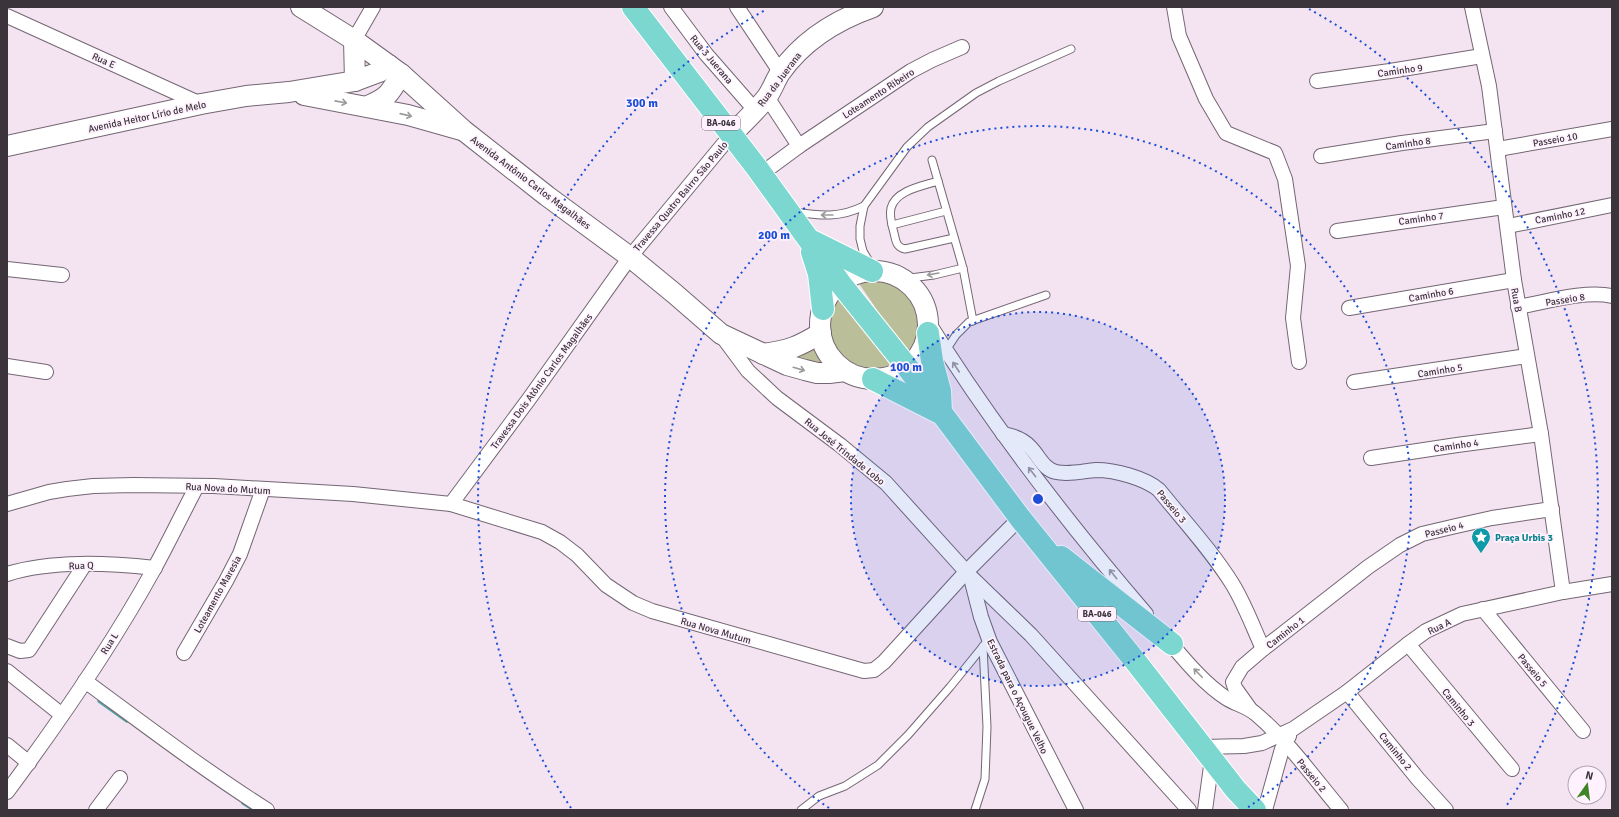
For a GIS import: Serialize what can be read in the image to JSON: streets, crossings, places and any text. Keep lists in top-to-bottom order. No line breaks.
{"streets":{"main road":["Rua da Juerana","Avenida Heitor Lírio de Melo","BA-046","Avenida Antônio Carlos Magalhães"],"street":["Rua 3 Juerana","Rua E","Caminho 9","Loteamento Ribeiro","Passeio 10","Caminho 8","Travessa Quatro Bairro São Paulo","Caminho 12","Caminho 7","Caminho 6","Passeio 8","Rua B","Caminho 5","Travessa Dois Atônio Carlos Magalhães","Caminho 4","Rua José Trindade Lobo","Rua Nova do Mutum","Passeio 3","Passeio 4","Rua Q","Loteamento Maresia","Rua A","Rua Nova Mutum","Caminho 1","Rua L","Passeio 5","Estrada para o Açougue Velho","Caminho 3","Caminho 2","Passeio 2"]},"crossings":[["Rua 3 Juerana","Rua da Juerana"],["Rua 3 Juerana","Loteamento Ribeiro"],["Rua E","Avenida Heitor Lírio de Melo"],["Caminho 9","Rua B"],["Rua da Juerana","BA-046"],["Rua da Juerana","Travessa Quatro Bairro São Paulo"],["Avenida Heitor Lírio de Melo","Avenida Antônio Carlos Magalhães"],["BA-046","Travessa Quatro Bairro São Paulo"],["BA-046","Rua Nova Mutum"],["Passeio 10","Rua B"],["Caminho 8","Rua B"],["Avenida Antônio Carlos Magalhães","Travessa Quatro Bairro São Paulo"],["Avenida Antônio Carlos Magalhães","Travessa Dois Atônio Carlos Magalhães"],["Avenida Antônio Carlos Magalhães","Rua José Trindade Lobo"],["Travessa Quatro Bairro São Paulo","Travessa Dois Atônio Carlos Magalhães"],["Caminho 12","Rua B"],["Caminho 7","Rua B"],["Caminho 6","Rua B"],["Passeio 8","Rua B"],["Rua B","Caminho 5"],["Rua B","Caminho 4"],["Rua B","Passeio 4"],["Rua B","Rua A"],["Travessa Dois Atônio Carlos Magalhães","Rua Nova do Mutum"],["Travessa Dois Atônio Carlos Magalhães","Rua Nova Mutum"],["Rua José Trindade Lobo","Rua Nova Mutum"],["Rua José Trindade Lobo","Estrada para o Açougue Velho"],["Rua Nova do Mutum","Loteamento Maresia"],["Rua Nova do Mutum","Rua Nova Mutum"],["Rua Nova do Mutum","Rua L"],["Passeio 3","Caminho 1"],["Passeio 4","Caminho 1"],["Rua Q","Rua L"],["Rua A","Passeio 5"],["Rua A","Caminho 3"],["Rua A","Caminho 2"],["Rua A","Passeio 2"],["Rua Nova Mutum","Estrada para o Açougue Velho"],["Caminho 1","Passeio 2"]],"places":{"place":["Praça Urbis 3"]},"north":"top","rings":["300 m","200 m","100 m"]}
